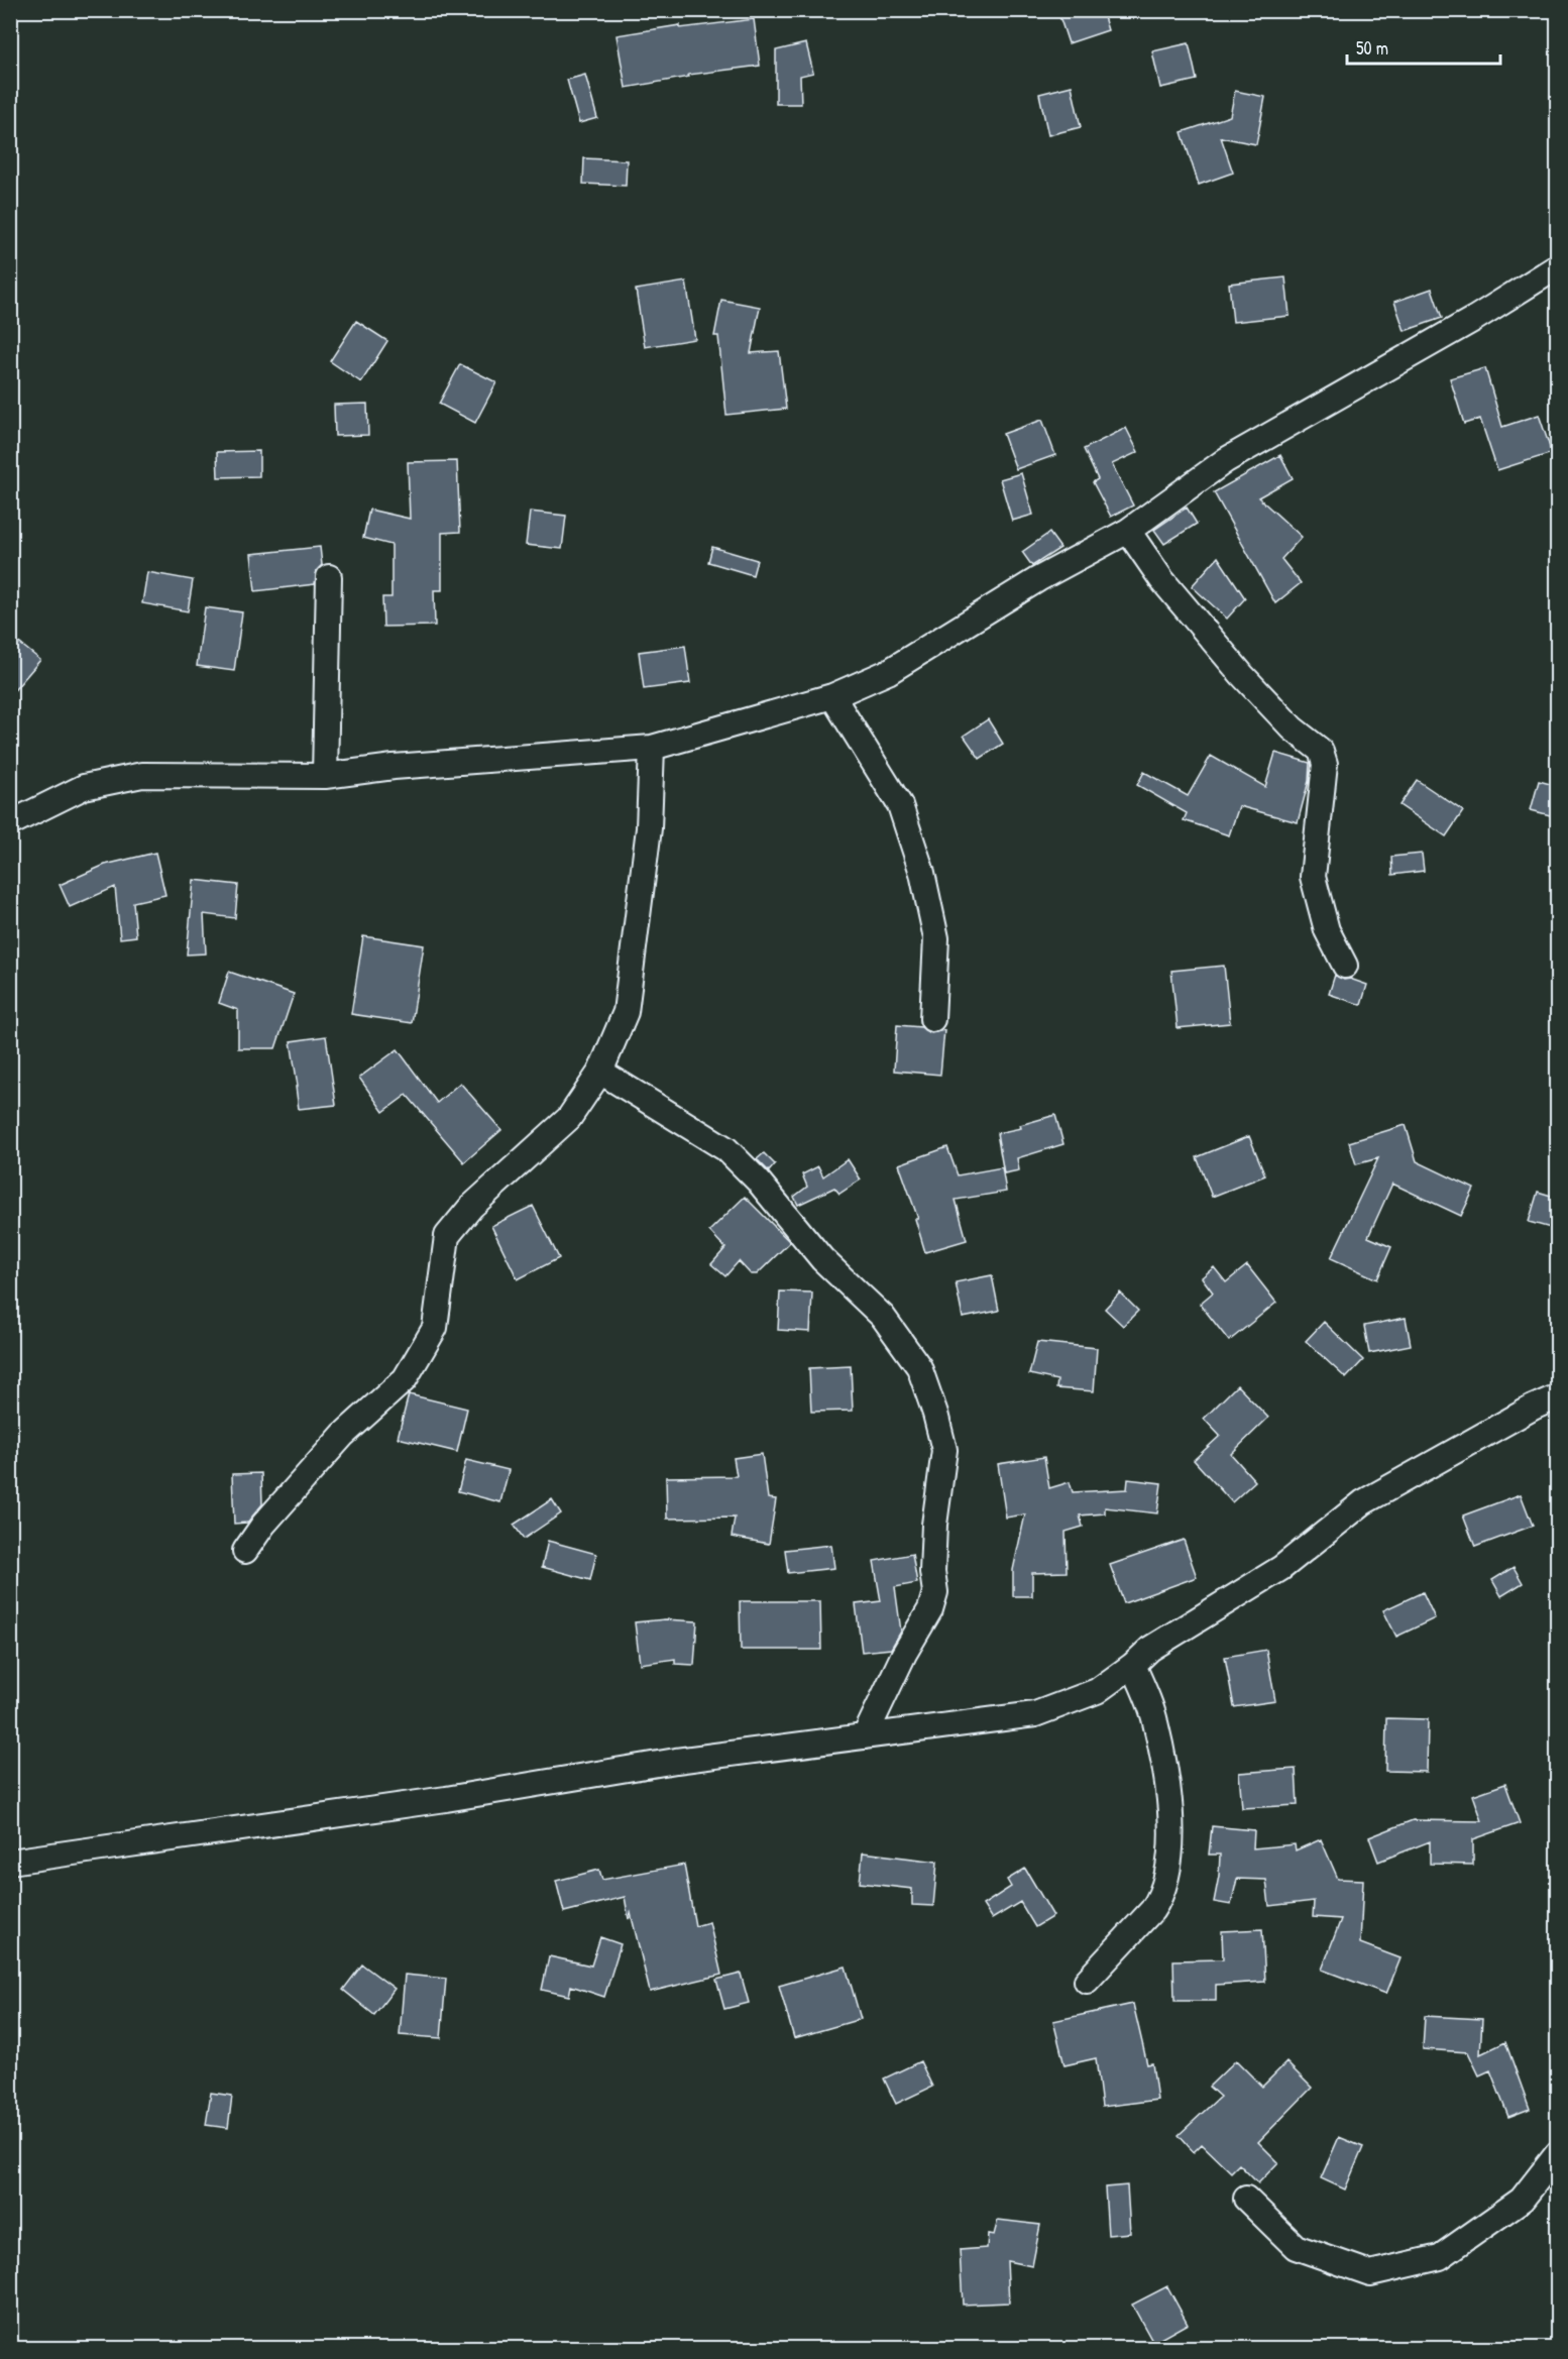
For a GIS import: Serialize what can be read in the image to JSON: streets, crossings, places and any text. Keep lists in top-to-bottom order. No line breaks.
{"scale_bar":"50 m"}
